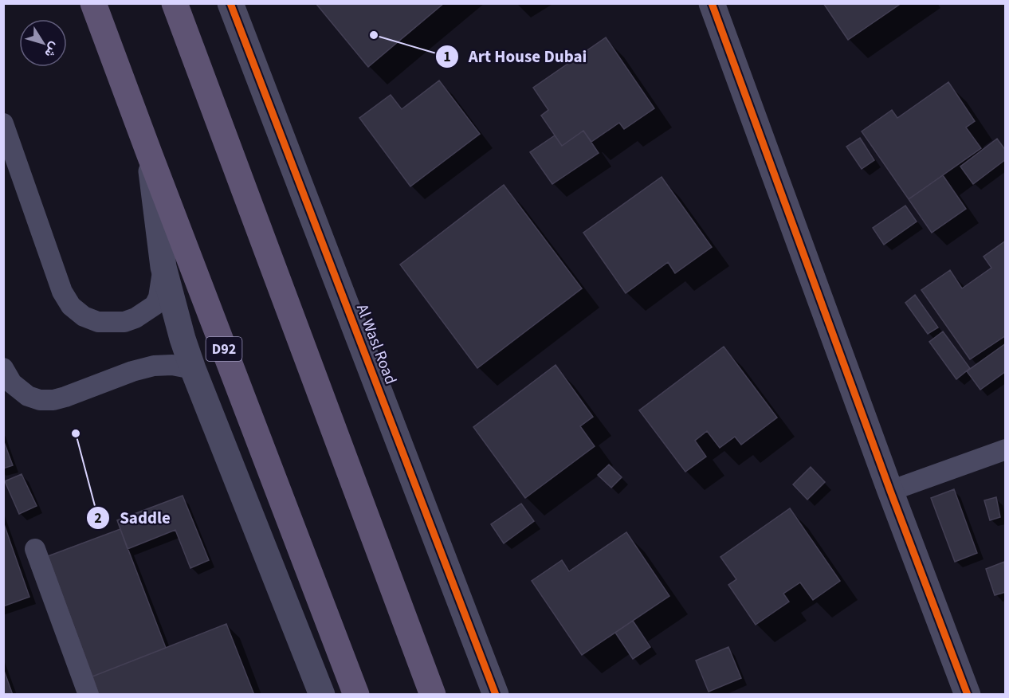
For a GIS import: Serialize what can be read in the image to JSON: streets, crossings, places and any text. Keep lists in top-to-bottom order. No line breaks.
{"streets":{"main road":["D92"],"street":["Al Wasl Road"]},"places":["Art House Dubai","Saddle"],"north":"bottom right"}
